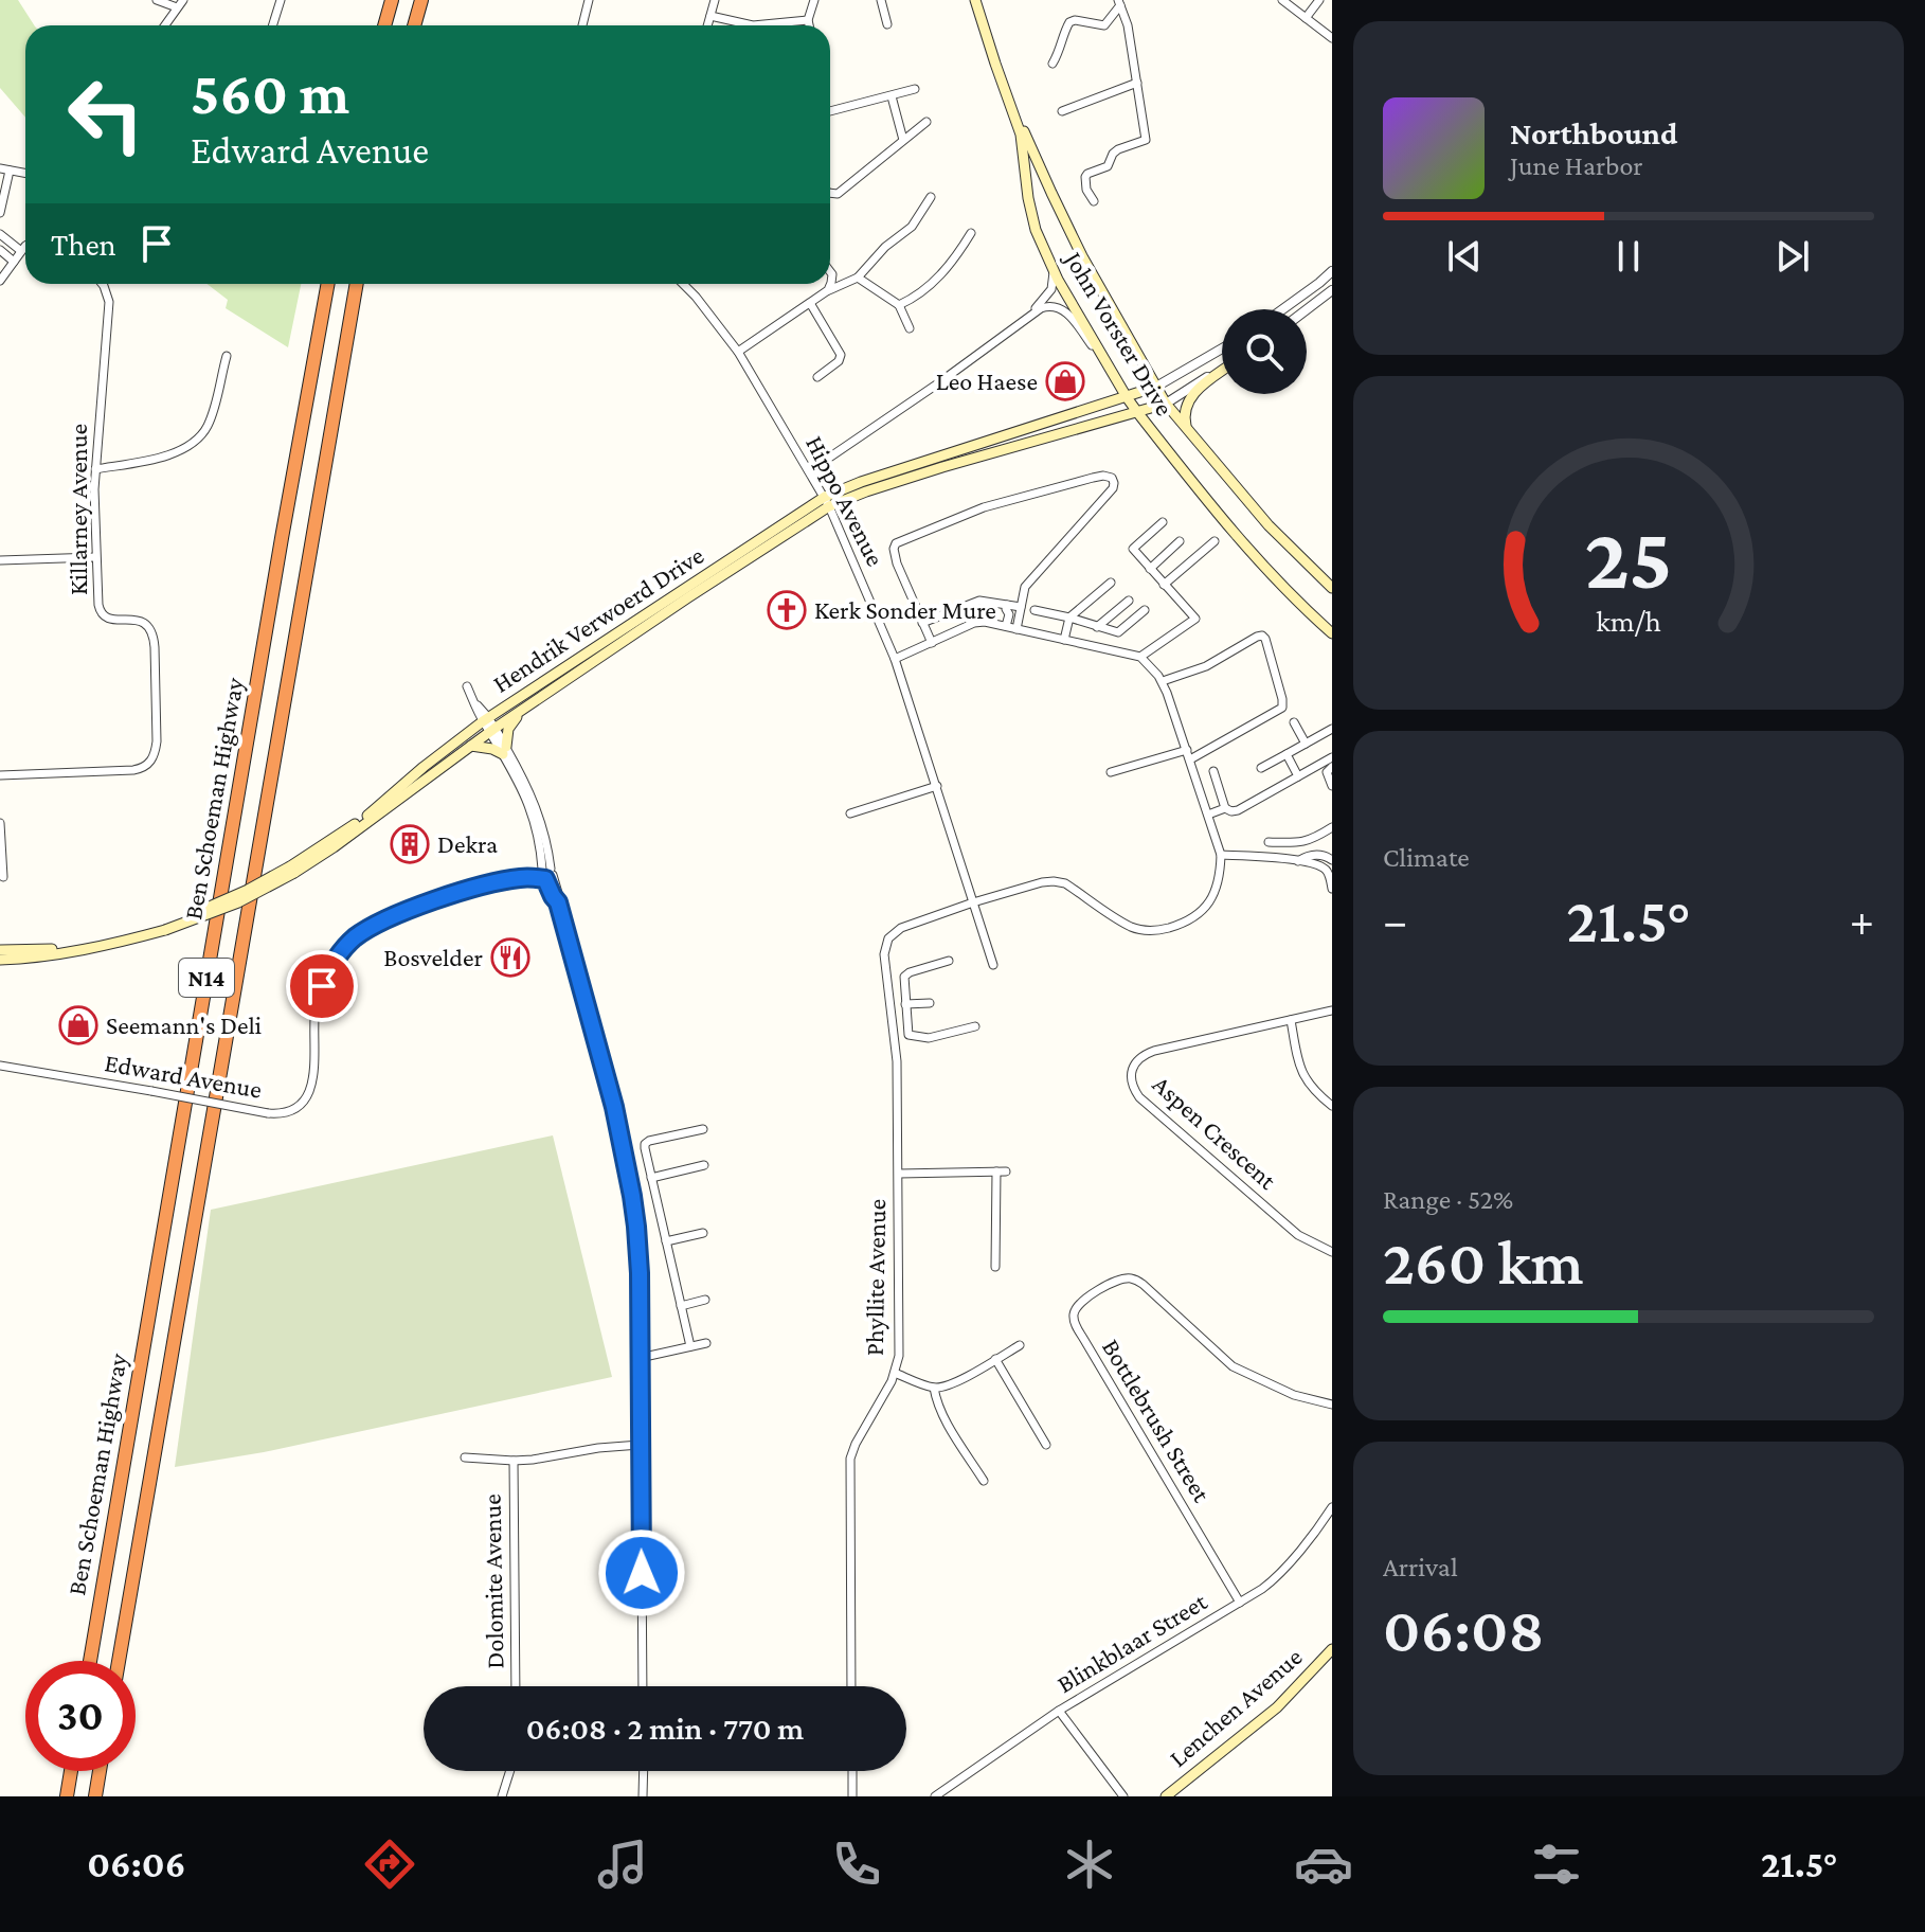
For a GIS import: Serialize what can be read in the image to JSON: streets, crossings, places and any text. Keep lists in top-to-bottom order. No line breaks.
{"streets":{"highway":["Ben Schoeman Highway","N14"],"main road":["John Vorster Drive","Hendrik Verwoerd Drive","Lenchen Avenue"],"street":["Hippo Avenue","Killarney Avenue","Edward Avenue","Aspen Crescent","Phyllite Avenue","Bottlebrush Street","Dolomite Avenue","Blinkblaar Street"]},"crossings":[["John Vorster Drive","Hendrik Verwoerd Drive"],["Hippo Avenue","Hendrik Verwoerd Drive"],["Hippo Avenue","Phyllite Avenue"],["Bottlebrush Street","Blinkblaar Street"]],"places":{"shop":["Leo Haese","Seemann's Deli"],"church":["Kerk Sonder Mure"],"building":["Dekra"],"restaurant":["Bosvelder"]},"page":{"turn":["560 m","Edward Avenue"],"song":["Northbound","June Harbor"],"then":"Then","tile":["Climate",["Range · 52%","260 km"],["Arrival","06:08"]],"heat":["−","21.5°","+"],"limit":"30","trip":"06:08 · 2 min · 770 m","tabs":["06:06","21.5°"],"gauge":["25","km/h"]}}
